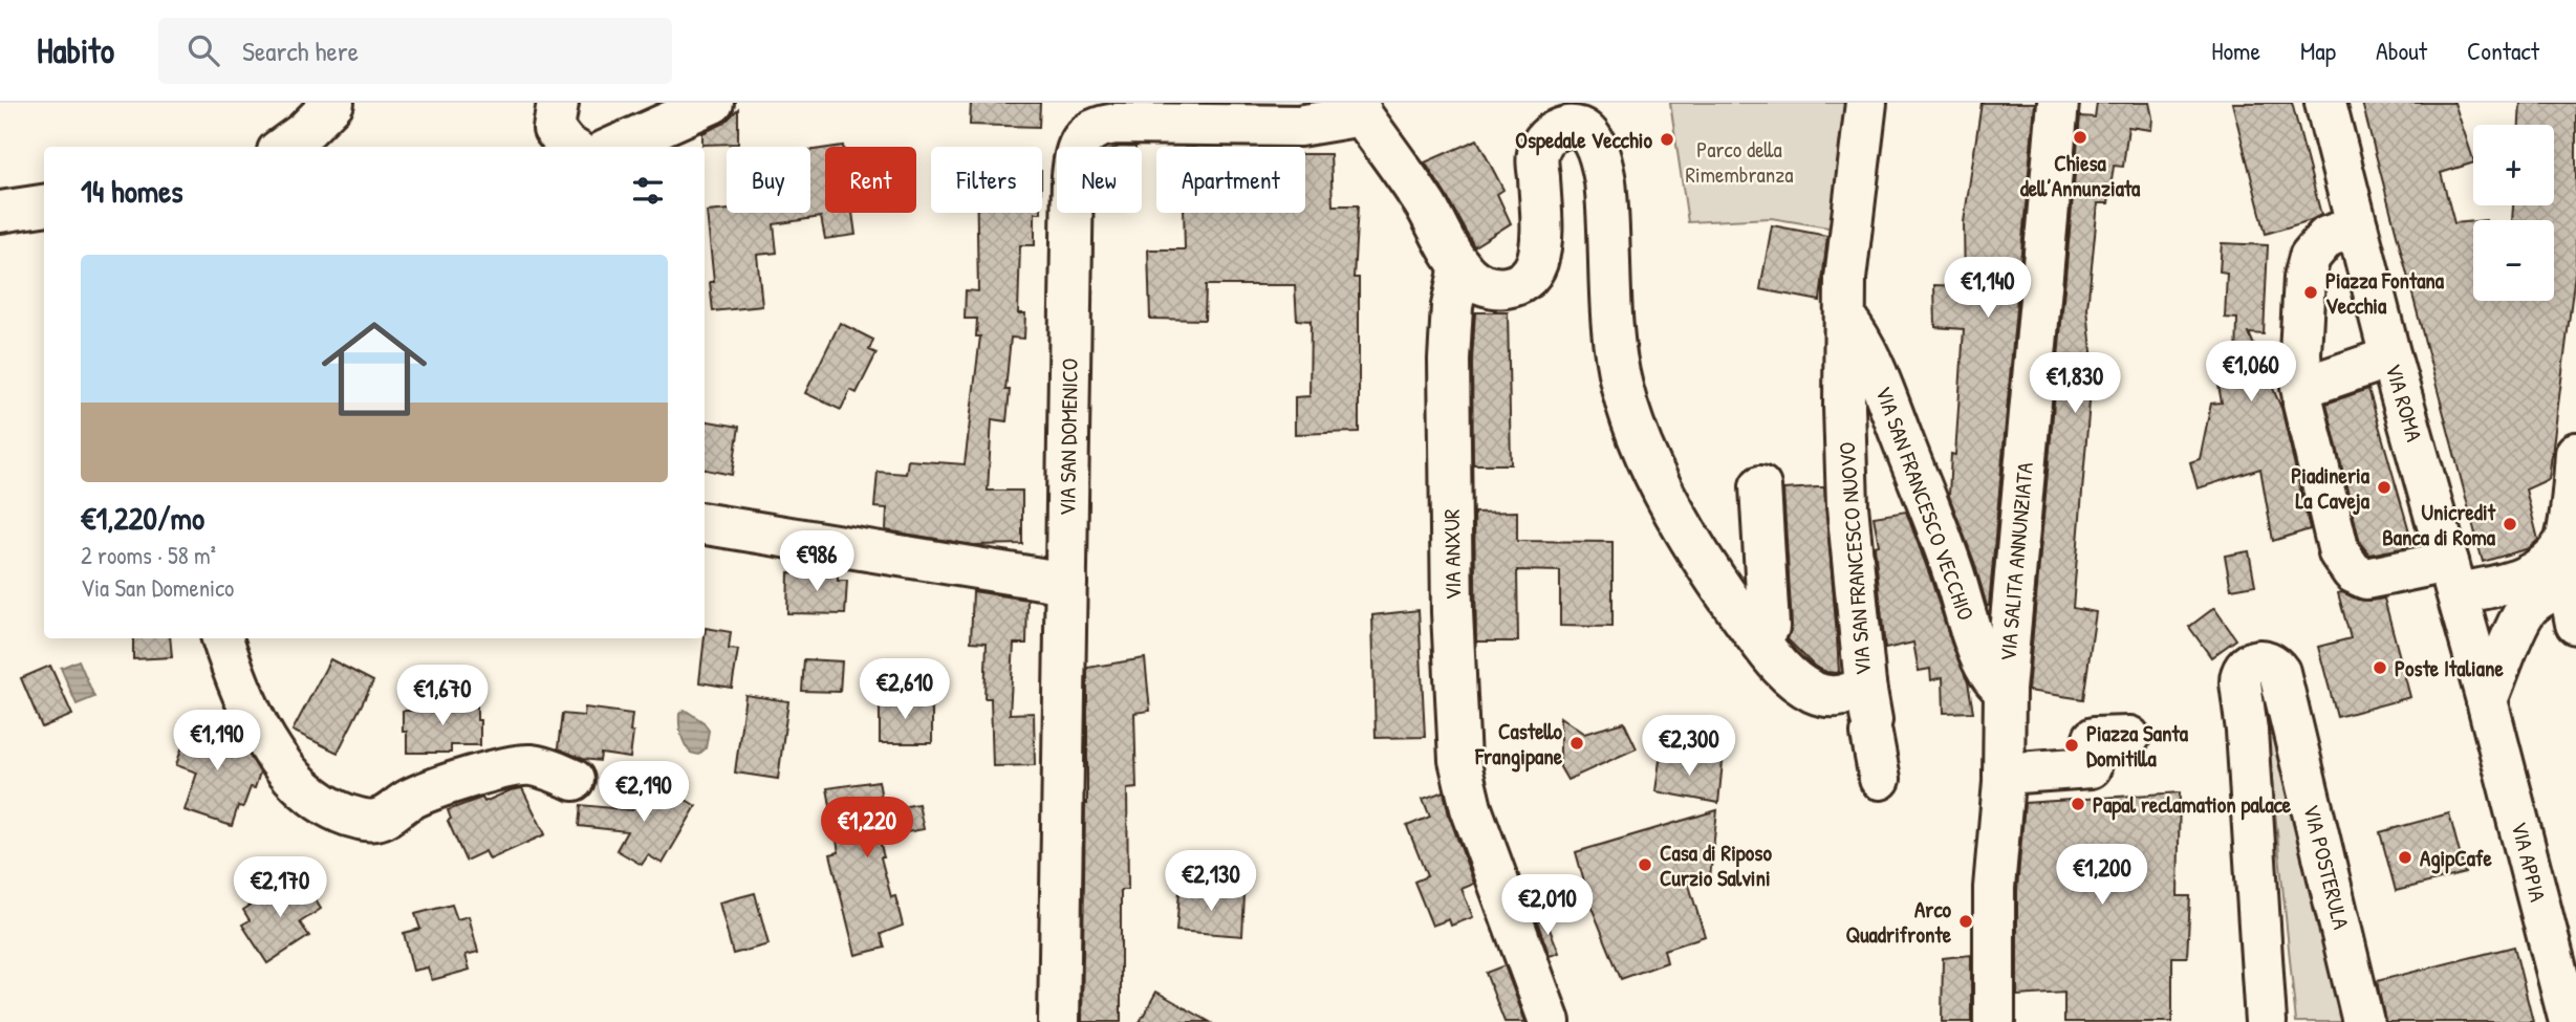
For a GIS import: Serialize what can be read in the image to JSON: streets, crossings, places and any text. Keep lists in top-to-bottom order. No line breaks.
{"streets":{"street":["VIA ROMA","VIA SAN DOMENICO","VIA SAN FRANCESCO VECCHIO","VIA ANXUR","VIA SAN FRANCESCO NUOVO","VIA SALITA ANNUNZIATA","VIA APPIA","VIA POSTERULA"]},"crossings":[["VIA ROMA","VIA APPIA"],["VIA SAN FRANCESCO VECCHIO","VIA SAN FRANCESCO NUOVO"],["VIA SAN FRANCESCO VECCHIO","VIA SALITA ANNUNZIATA"],["VIA ANXUR","VIA SAN FRANCESCO NUOVO"]],"parks":["Parco della Rimembranza"],"places":["Chiesa dell’Annunziata","Ospedale Vecchio","Piazza Fontana Vecchia","Piadineria La Caveja","Unicredit Banca di Roma","Poste Italiane","Castello Frangipane","Piazza Santa Domitilla","Papal reclamation palace","AgipCafe","Casa di Riposo Curzio Salvini","Arco Quadrifronte"],"page":{"header":"Habito","search":"Search here","nav":["Home","Map","About","Contact"],"map_buttons":["+","−"],"chip":["Buy","Rent","Filters","New","Apartment"],"heading":"14 homes","list":[{"name":"€1,220/mo","note":"2 rooms · 58 m² · Via San Domenico"}],"price":["€1,140","€1,060","€1,830","€986","€2,610","€1,670","€1,190","€2,300","€2,190","€1,220","€1,200","€2,130","€2,170","€2,010"]}}
